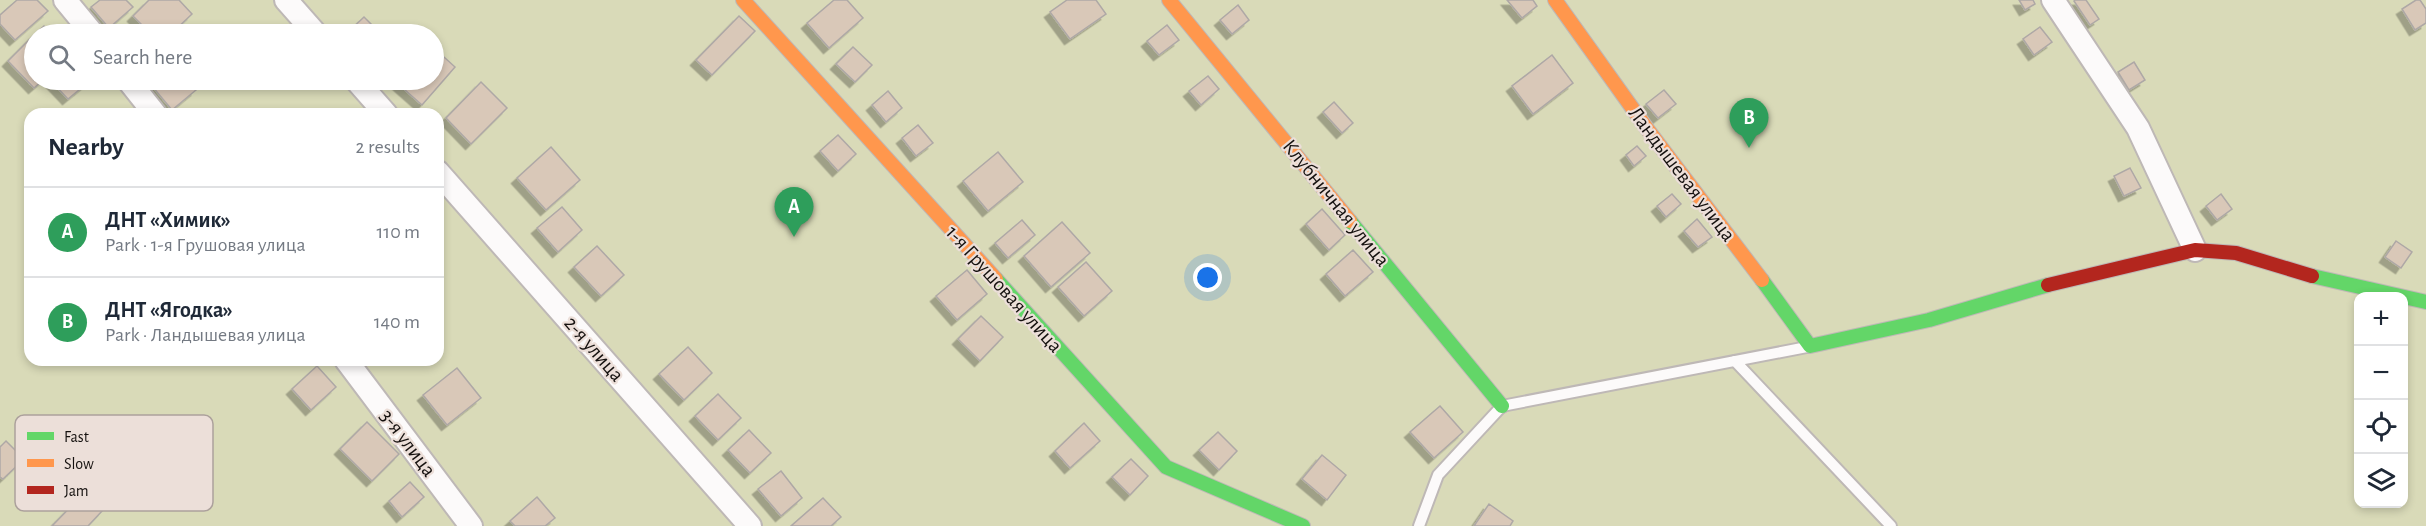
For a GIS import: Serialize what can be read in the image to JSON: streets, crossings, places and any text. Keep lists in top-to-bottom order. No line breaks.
{"streets":{"street":["Ландышевая улица","Клубничная улица","1-я Грушовая улица","2-я улица","3-я улица"]},"legend":["Fast","Slow","Jam"],"page":{"search":"Search here","pins":["B","A"],"heading":["Nearby","2 results"],"list":[{"mark":"A","name":"ДНТ «Химик»","note":"Park · 1-я Грушовая улица","value":"110 m"},{"mark":"B","name":"ДНТ «Ягодка»","note":"Park · Ландышевая улица","value":"140 m"}],"map_buttons":["+","−"]}}
